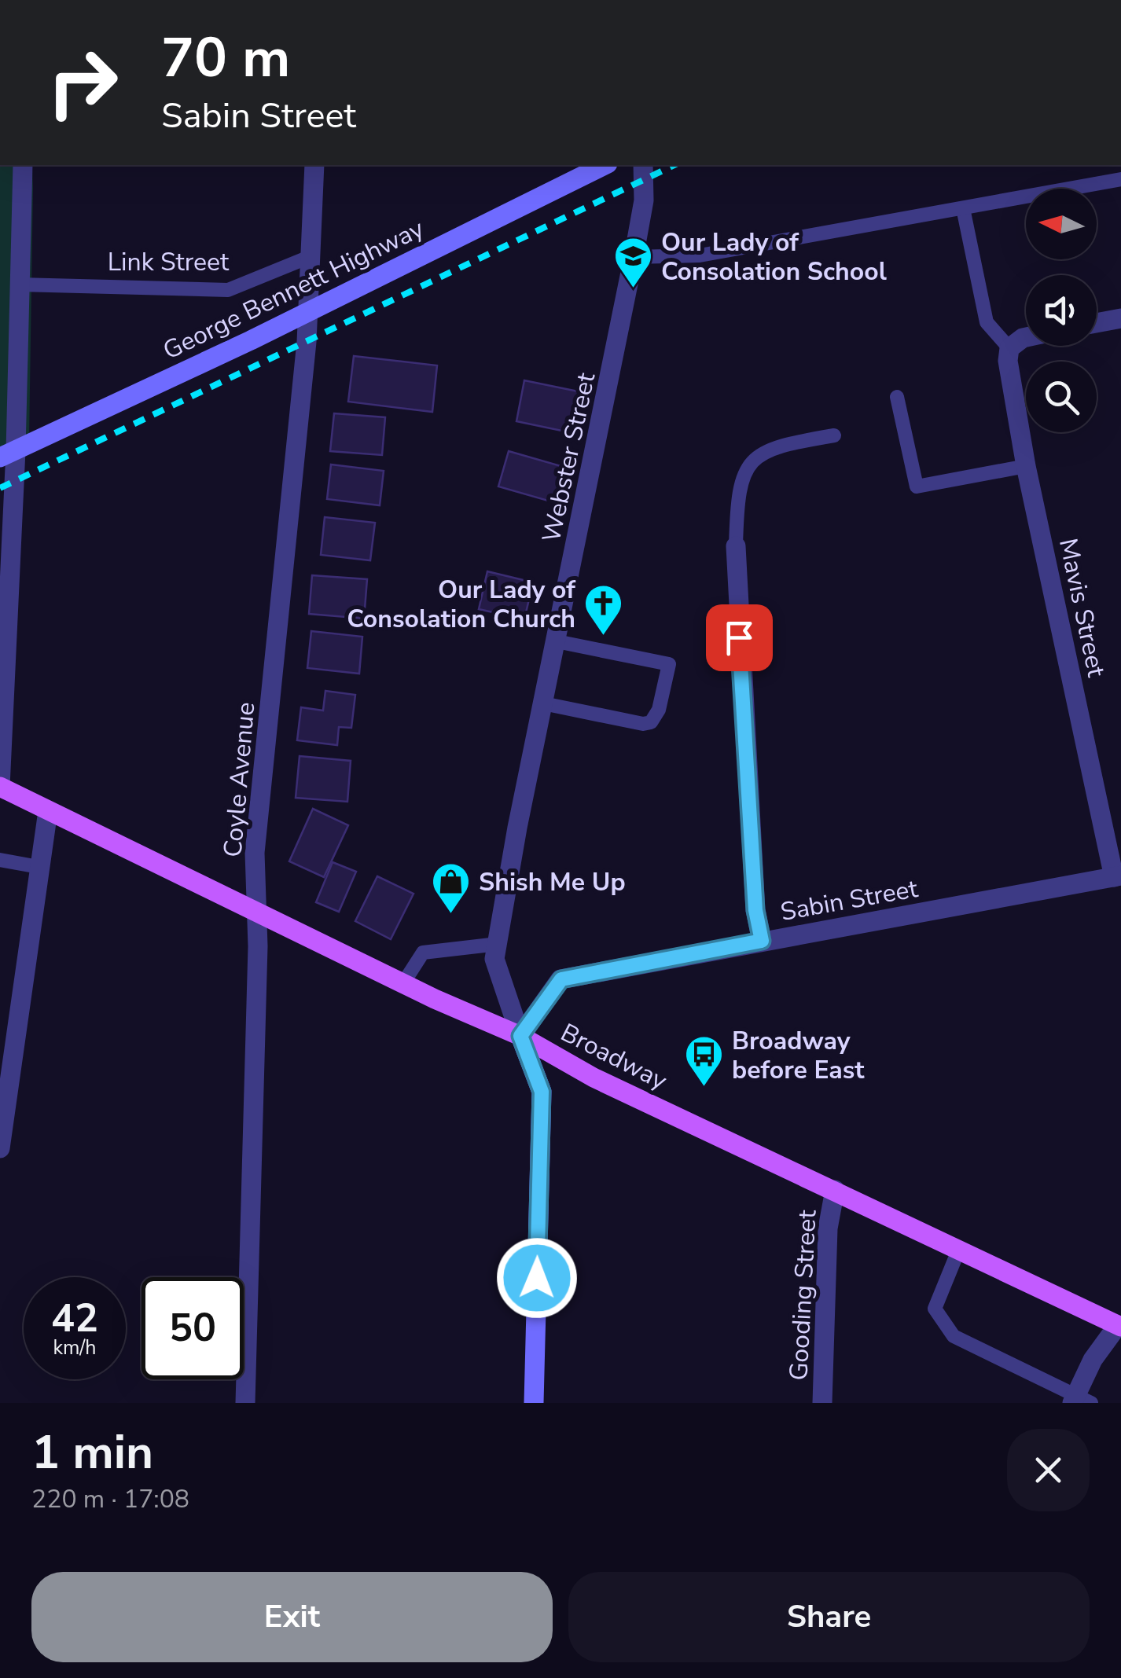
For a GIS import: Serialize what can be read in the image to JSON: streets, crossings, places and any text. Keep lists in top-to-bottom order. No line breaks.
{"streets":{"main road":["George Bennett Highway","Broadway"],"street":["Webster Street","Mavis Street","Coyle Avenue","Sabin Street","Gooding Street"],"lane":["Link Street"]},"crossings":[["Link Street","Coyle Avenue"],["George Bennett Highway","Coyle Avenue"],["Webster Street","Sabin Street"],["Webster Street","Broadway"],["Mavis Street","Sabin Street"],["Coyle Avenue","Broadway"],["Sabin Street","Broadway"],["Broadway","Gooding Street"]],"places":{"school or university":["Our Lady of Consolation School"],"church":["Our Lady of Consolation Church"],"shop":["Shish Me Up"],"bus stop":["Broadway before East"]},"north":"left","page":{"turn":["70 m","Sabin Street"],"speed":"42 km/h","limit":"50","heading":["1 min","220 m · 17:08"],"buttons":["Exit","Share"]}}
